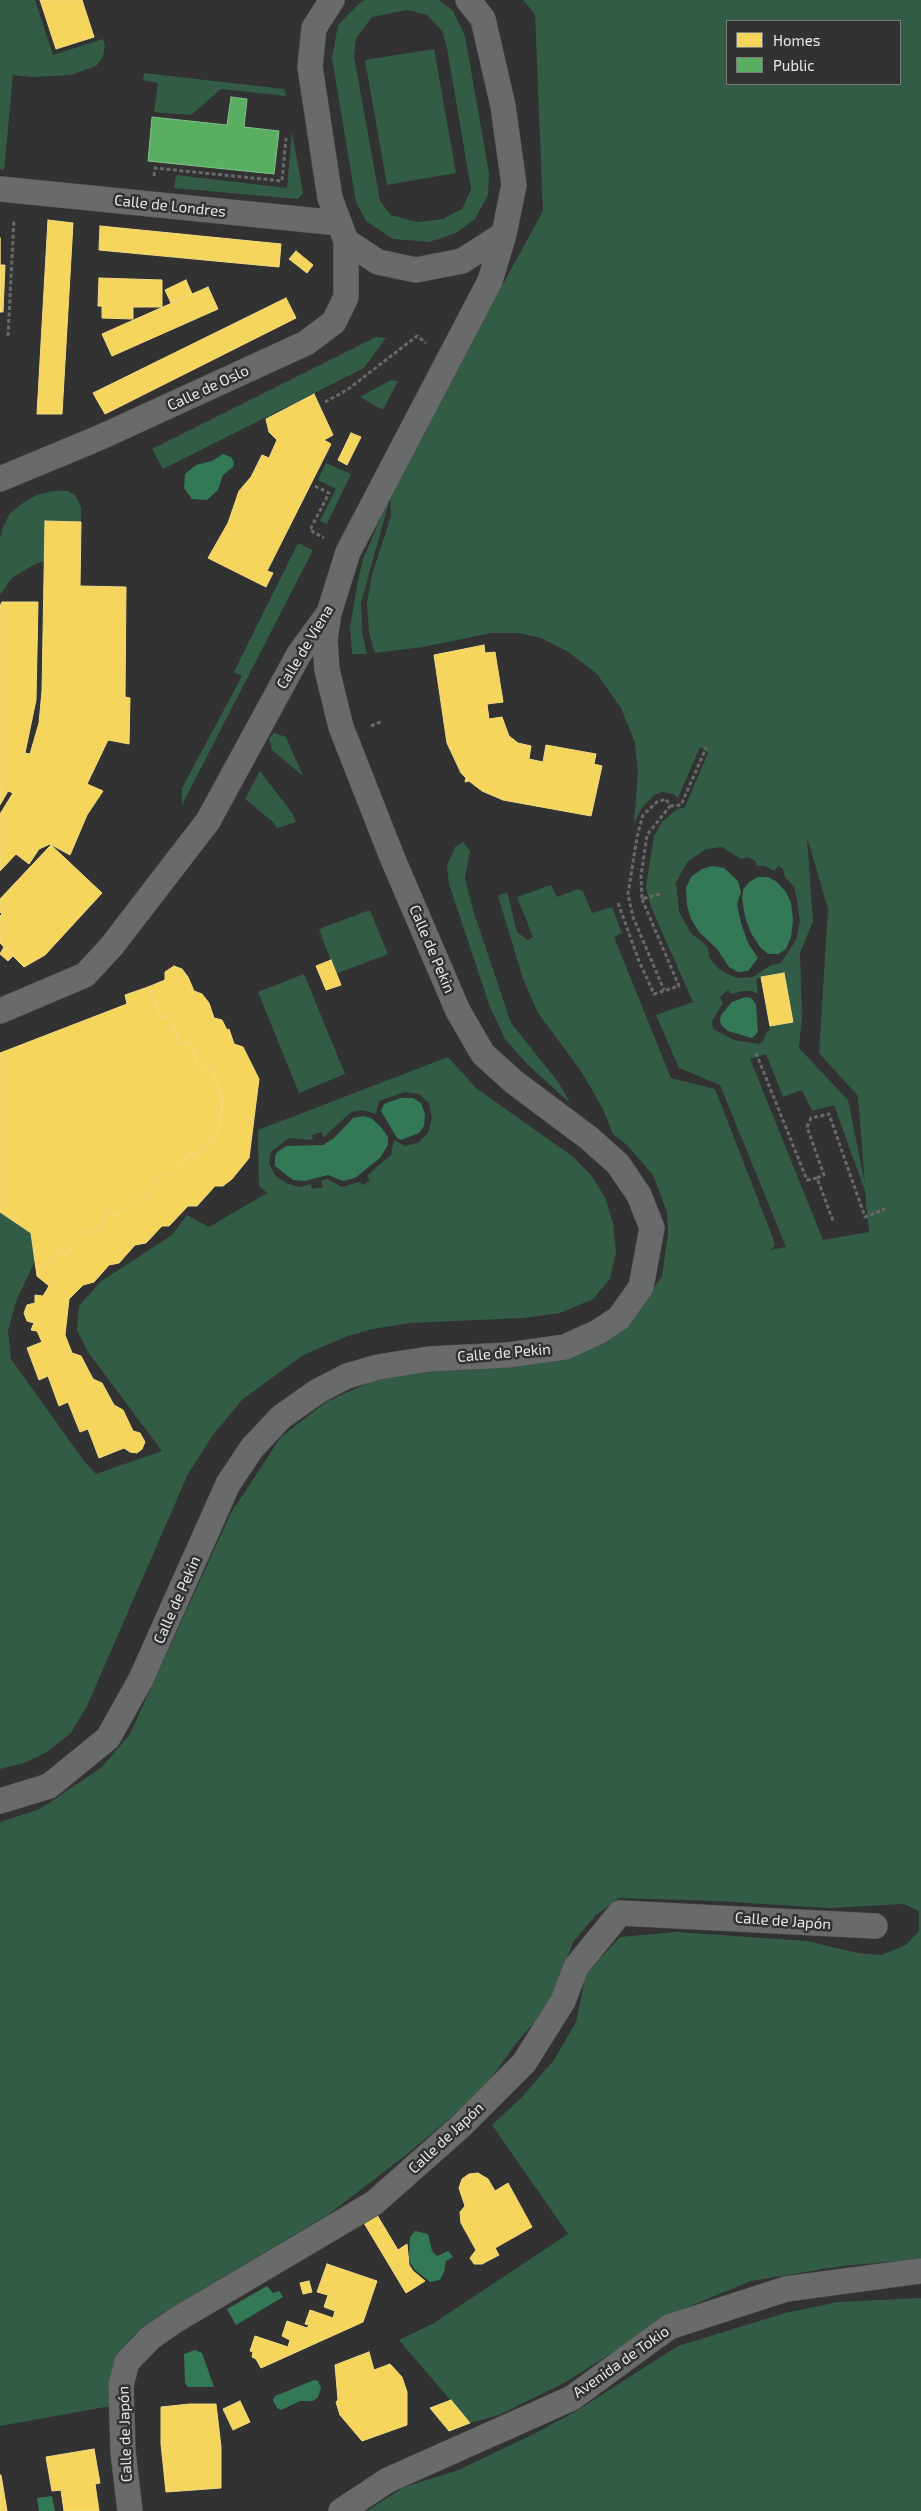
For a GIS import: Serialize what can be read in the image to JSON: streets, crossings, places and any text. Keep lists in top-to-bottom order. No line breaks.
{"streets":{"street":["Calle de Londres","Calle de Oslo","Calle de Viena","Calle de Pekin","Calle de Japón","Avenida de Tokio"]},"crossings":[["Calle de Londres","Calle de Oslo"],["Calle de Viena","Calle de Pekin"]],"legend":["Homes","Public"]}
